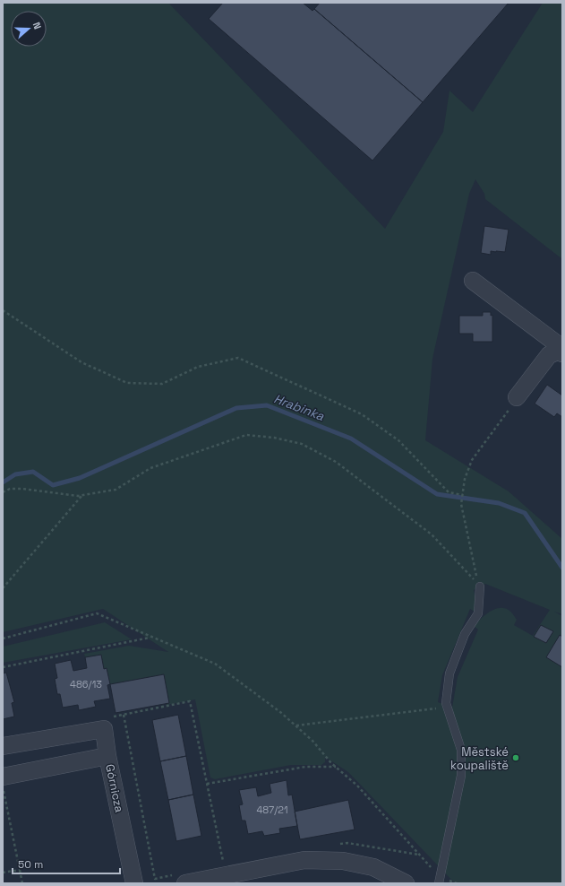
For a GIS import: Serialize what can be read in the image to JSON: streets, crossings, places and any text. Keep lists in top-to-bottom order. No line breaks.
{"streets":{"street":["Górnicza"]},"water":["Hrabinka"],"places":["Městské koupaliště"],"house_numbers":["486/13","487/21"],"scale_bar":"50 m","north":"right"}
